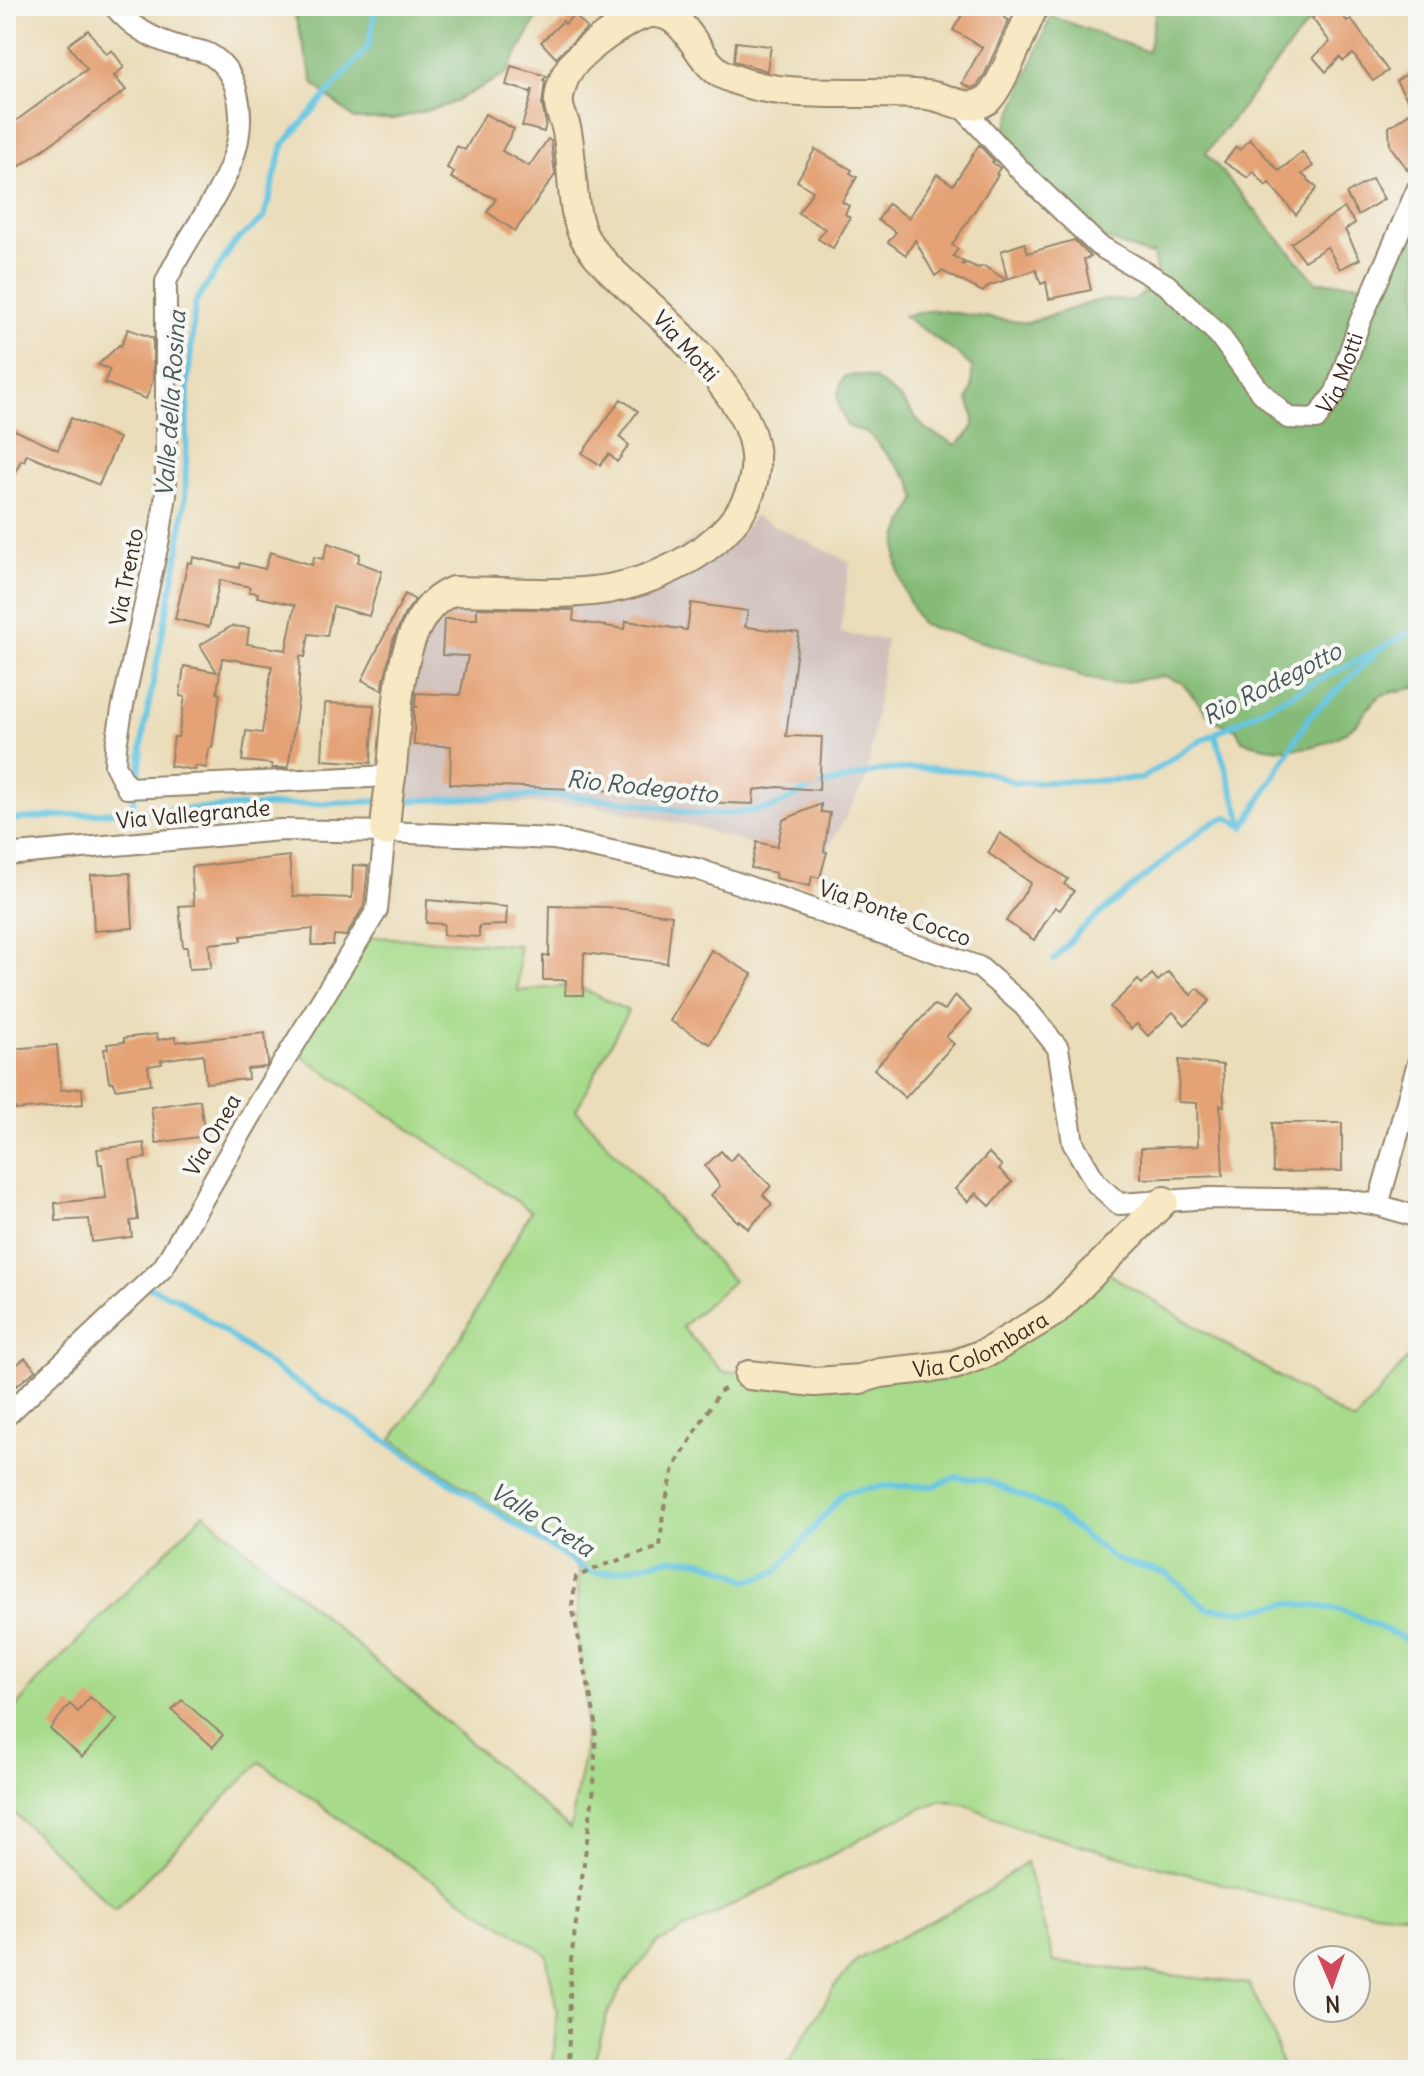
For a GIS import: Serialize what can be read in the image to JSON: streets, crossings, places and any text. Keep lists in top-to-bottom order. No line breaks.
{"streets":{"street":["Via Motti","Via Trento","Via Vallegrande","Via Ponte Cocco","Via Onea","Via Colombara"]},"crossings":[["Via Motti","Via Trento"],["Via Motti","Via Vallegrande"],["Via Motti","Via Ponte Cocco"],["Via Motti","Via Onea"],["Via Vallegrande","Via Ponte Cocco"],["Via Vallegrande","Via Onea"],["Via Ponte Cocco","Via Onea"],["Via Ponte Cocco","Via Colombara"]],"water":["Valle della Rosina","Rio Rodegotto","Valle Creta"],"north":"bottom"}
